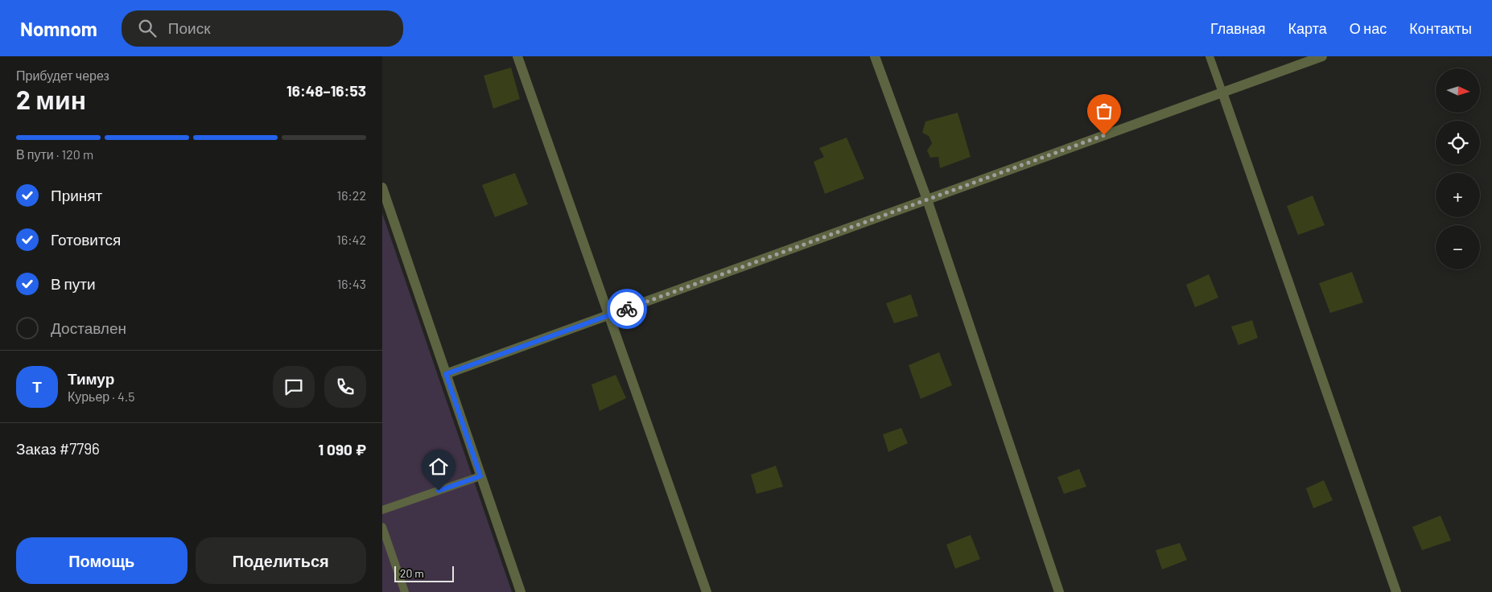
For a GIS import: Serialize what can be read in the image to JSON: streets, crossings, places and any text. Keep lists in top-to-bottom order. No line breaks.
{"scale_bar":"20 m","north":"right","page":{"header":"Nomnom","search":"Поиск","nav":["Главная","Карта","О нас","Контакты"],"heading":["2 мин","Прибудет через","16:48–16:53"],"panel":["Тимур","Курьер · 4.5","Заказ #7796","1 090 ₽"],"map_buttons":["+","−"],"bar":"В пути · 120 m","list":[["Принят","16:22"],["Готовится","16:42"],["В пути","16:43"],"Доставлен"],"round":"Т","buttons":["Помощь","Поделиться"],"scale":"20 m"}}
